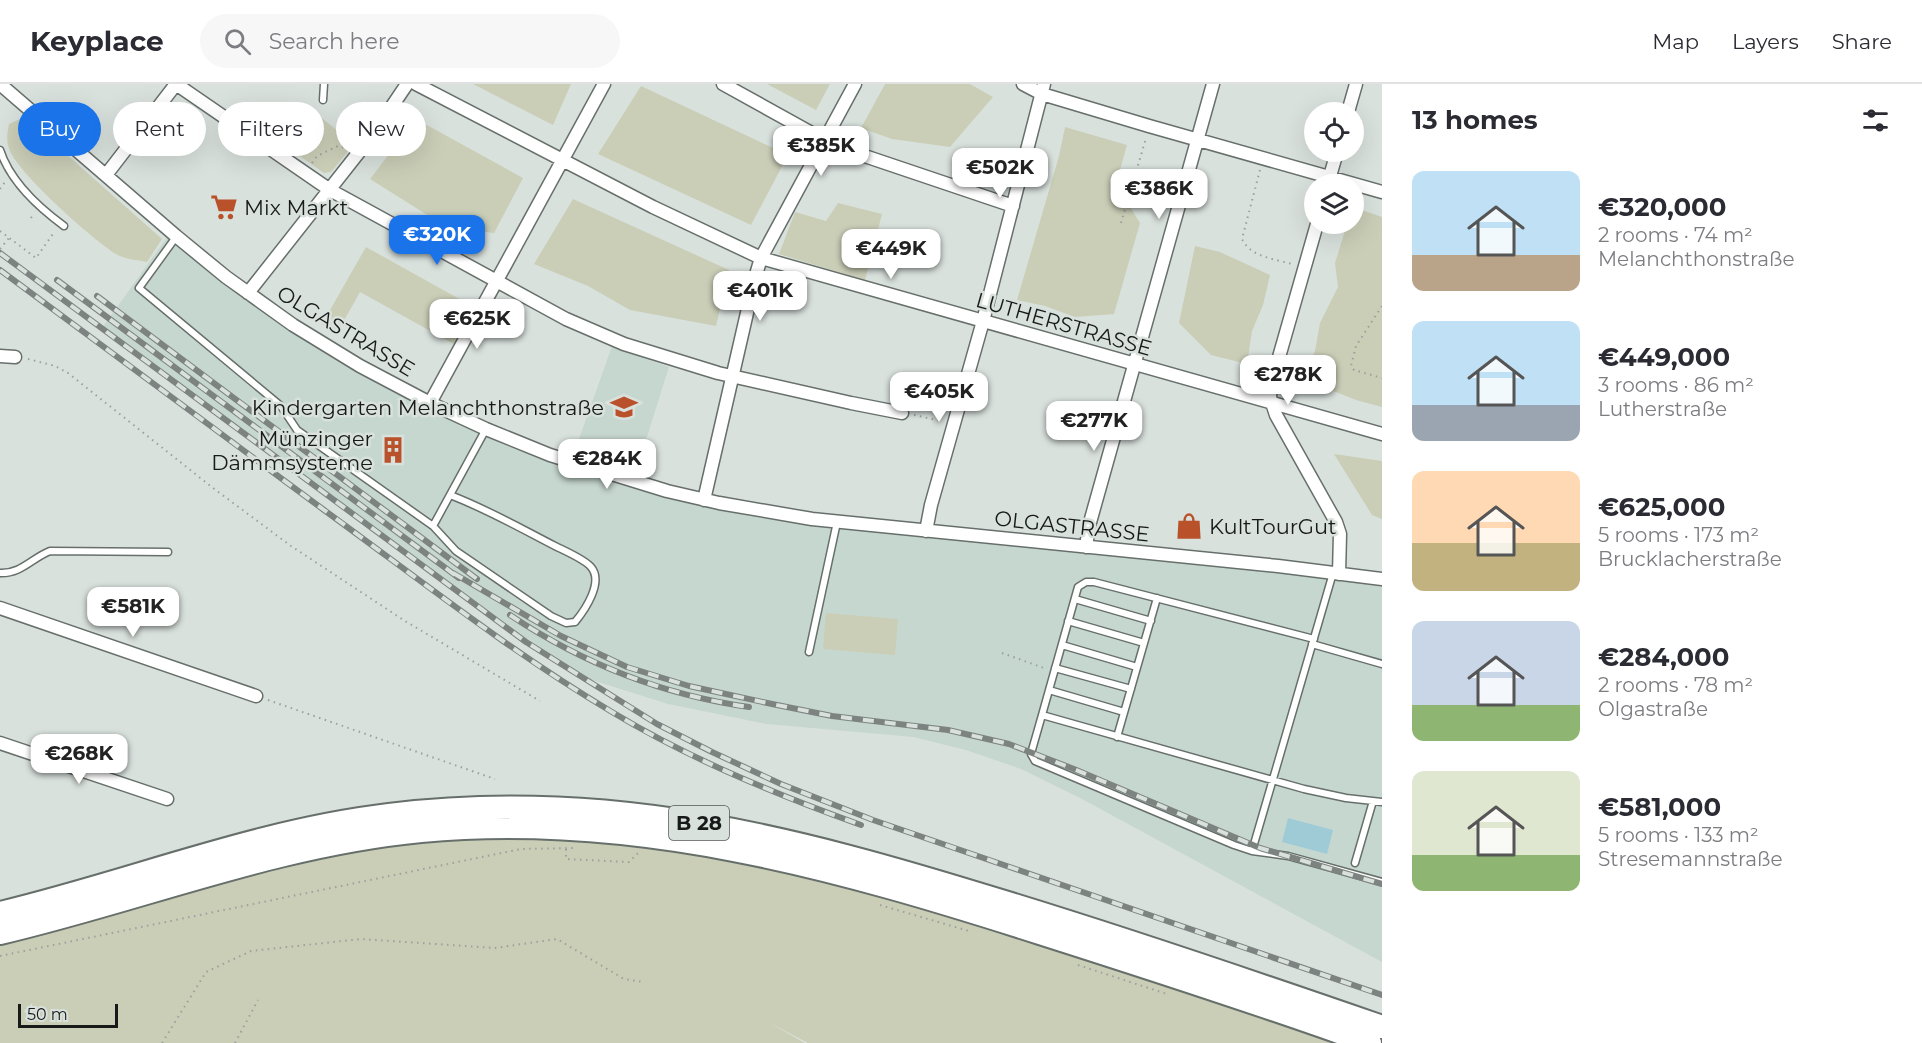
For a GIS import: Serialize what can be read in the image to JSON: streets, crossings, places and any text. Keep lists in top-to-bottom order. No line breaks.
{"streets":{"highway":["B 28"],"street":["LUTHERSTRASSE","OLGASTRASSE"]},"places":{"supermarket":["Mix Markt"],"school or university":["Kindergarten Melanchthonstraße"],"building":["Münzinger Dämmsysteme"],"shop":["KultTourGut"]},"scale_bar":"50 m","page":{"header":"Keyplace","search":"Search here","nav":["Map","Layers","Share"],"heading":"13 homes","chip":["Buy","Rent","Filters","New"],"price":["€385K","€502K","€386K","€320K","€449K","€401K","€625K","€278K","€405K","€277K","€284K","€581K","€268K"],"list":[{"name":"€320,000","note":"2 rooms · 74 m² · Melanchthonstraße"},{"name":"€449,000","note":"3 rooms · 86 m² · Lutherstraße"},{"name":"€625,000","note":"5 rooms · 173 m² · Brucklacherstraße"},{"name":"€284,000","note":"2 rooms · 78 m² · Olgastraße"},{"name":"€581,000","note":"5 rooms · 133 m² · Stresemannstraße"}],"scale":"50 m"}}
